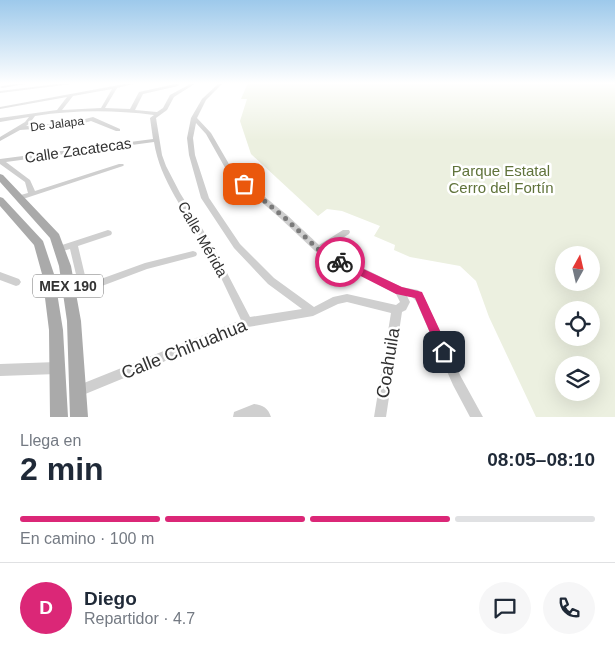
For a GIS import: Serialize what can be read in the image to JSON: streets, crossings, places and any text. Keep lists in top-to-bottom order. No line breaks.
{"streets":{"main road":["MEX 190"],"street":["De Jalapa","Calle Zacatecas","Calle Mérida","Calle Chihuahua","Coahuila"]},"crossings":[["Calle Zacatecas","Calle Mérida"],["Calle Mérida","Calle Chihuahua"],["MEX 190","Calle Chihuahua"],["Calle Chihuahua","Coahuila"]],"parks":["Parque Estatal Cerro del Fortín"],"north":"top","page":{"heading":["2 min","Llega en","08:05–08:10"],"panel":["Diego","Repartidor · 4.7"],"bar":"En camino · 100 m","round":"D"}}
